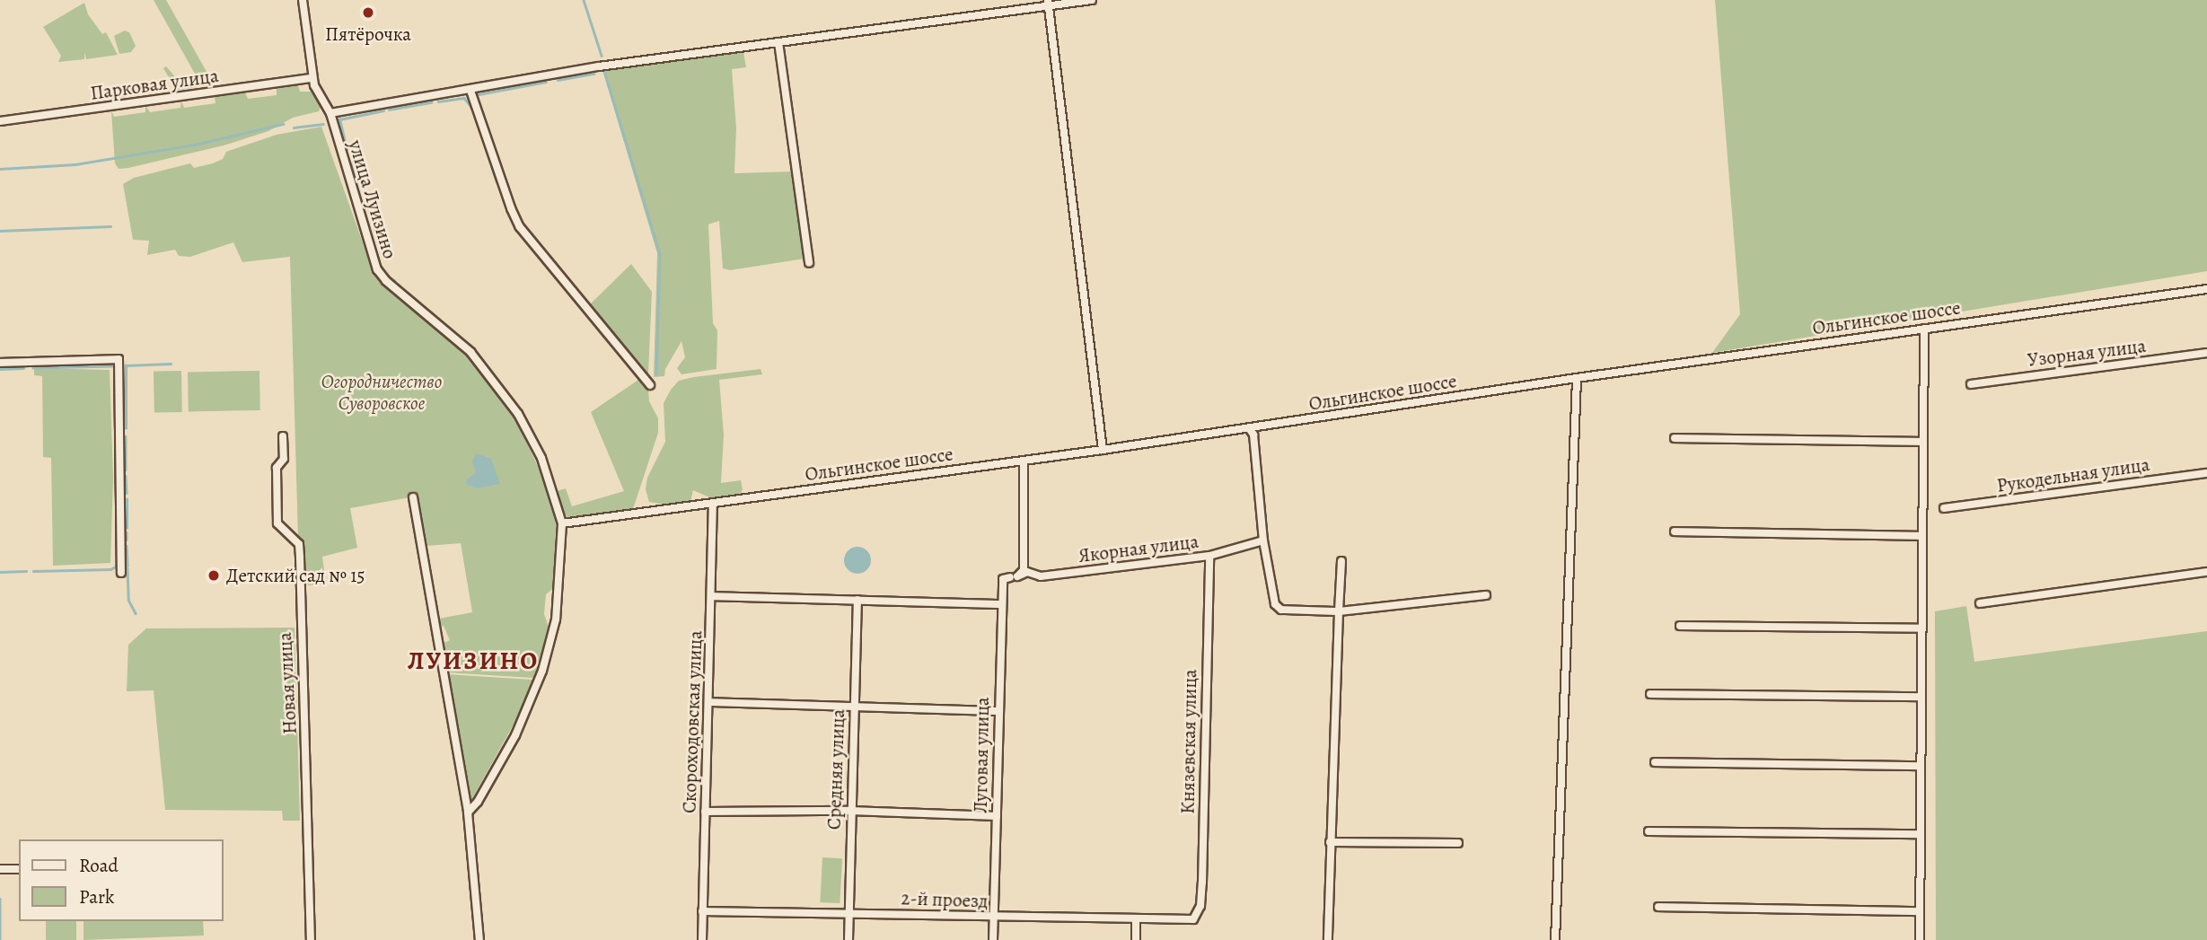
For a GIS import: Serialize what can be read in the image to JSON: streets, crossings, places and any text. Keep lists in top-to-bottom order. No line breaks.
{"streets":{"street":["Парковая улица","улица Луизино","Ольгинское шоссе","Узорная улица","Рукодельная улица","Якорная улица","Новая улица","Скороходовская улица","Князевская улица","Луговая улица","Средняя улица","2-й проезд"]},"crossings":[["Парковая улица","улица Луизино"],["улица Луизино","Ольгинское шоссе"],["Ольгинское шоссе","Скороходовская улица"],["Ольгинское шоссе","Луговая улица"],["Якорная улица","Князевская улица"],["Якорная улица","Луговая улица"],["Скороходовская улица","2-й проезд"],["Князевская улица","2-й проезд"],["Луговая улица","2-й проезд"],["Средняя улица","2-й проезд"]],"districts":["ЛУИЗИНО"],"parks":["Огородничество Суворовское"],"places":["Пятёрочка","Детский сад № 15"],"legend":["Road","Park"]}
